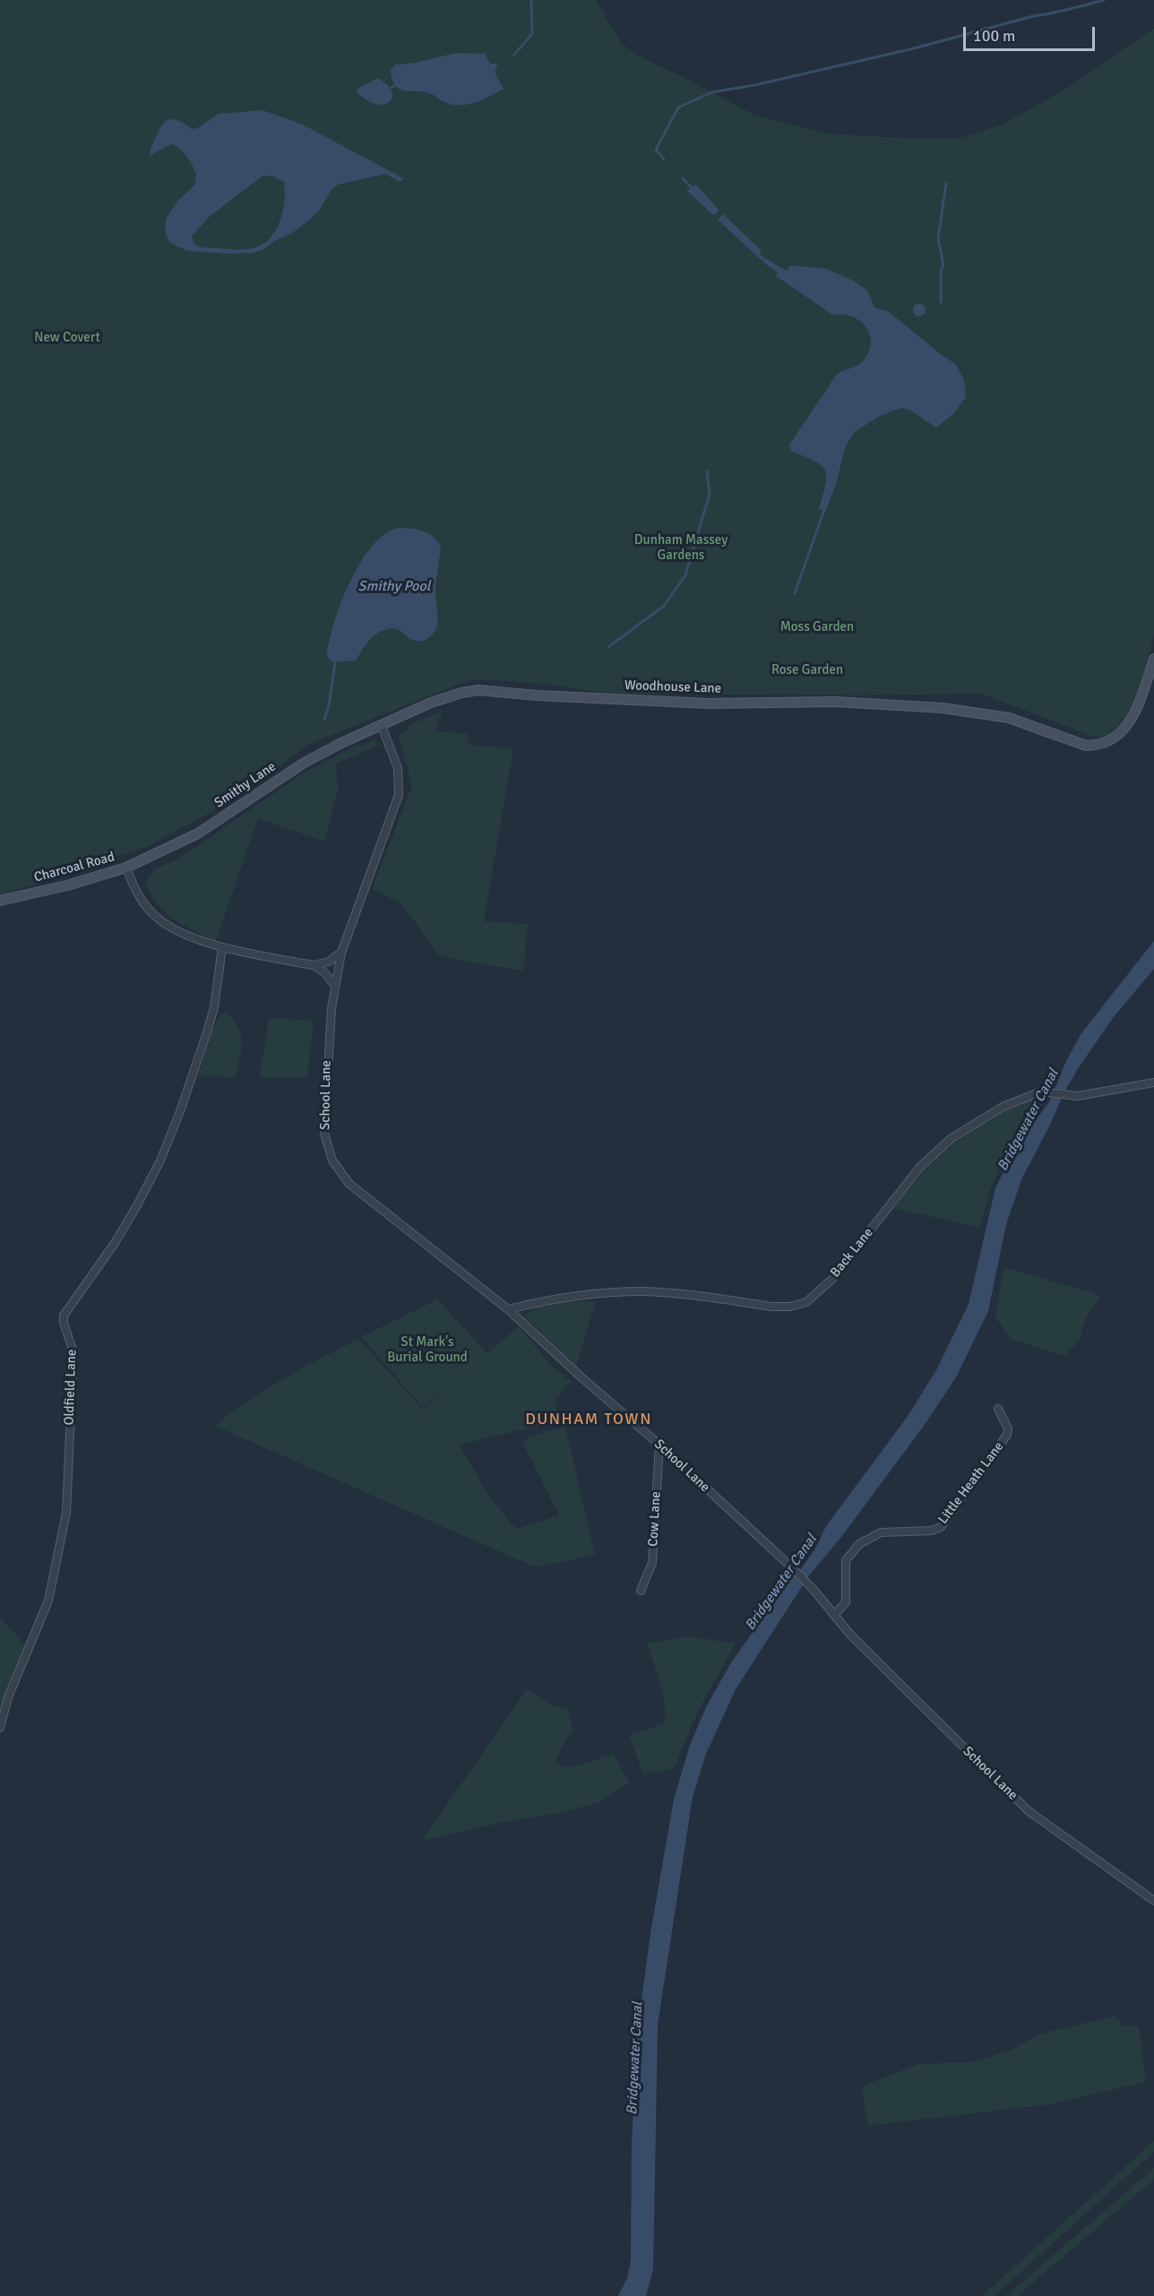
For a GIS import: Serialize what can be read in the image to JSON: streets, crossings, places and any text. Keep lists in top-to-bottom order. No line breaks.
{"streets":{"main road":["Woodhouse Lane","Smithy Lane","Charcoal Road"],"street":["School Lane","Back Lane","Oldfield Lane","Little Heath Lane","Cow Lane"]},"crossings":[["Woodhouse Lane","Smithy Lane"],["Smithy Lane","Charcoal Road"],["Charcoal Road","Oldfield Lane"],["School Lane","Back Lane"],["School Lane","Little Heath Lane"],["School Lane","Cow Lane"]],"districts":["DUNHAM TOWN"],"water":["Smithy Pool","Bridgewater Canal"],"parks":["New Covert","Dunham Massey Gardens","Moss Garden","Rose Garden","St Mark's Burial Ground"],"scale_bar":"100 m"}
